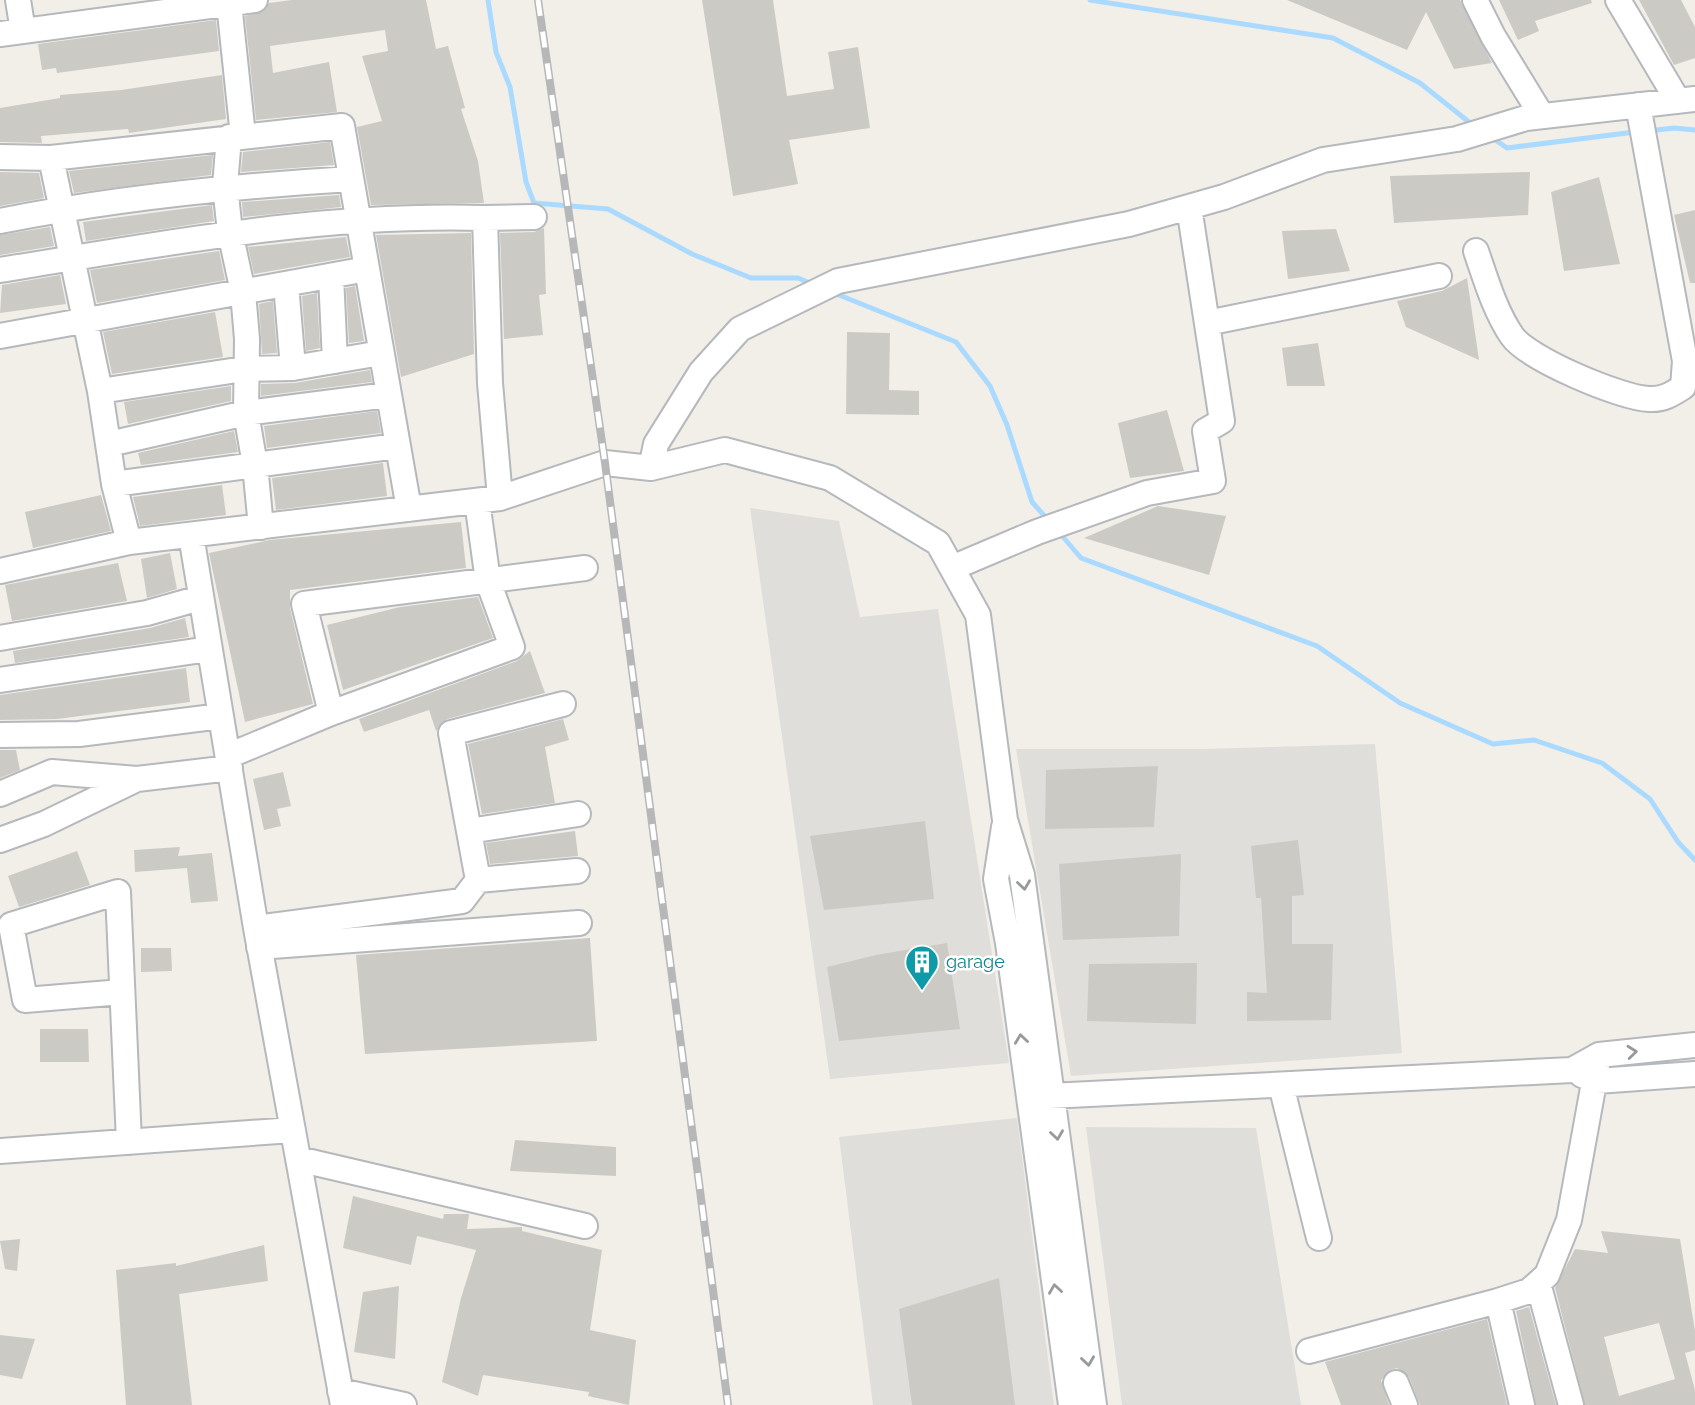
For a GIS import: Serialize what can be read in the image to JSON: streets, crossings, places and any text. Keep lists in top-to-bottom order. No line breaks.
{"places":{"building":["garage"]}}
